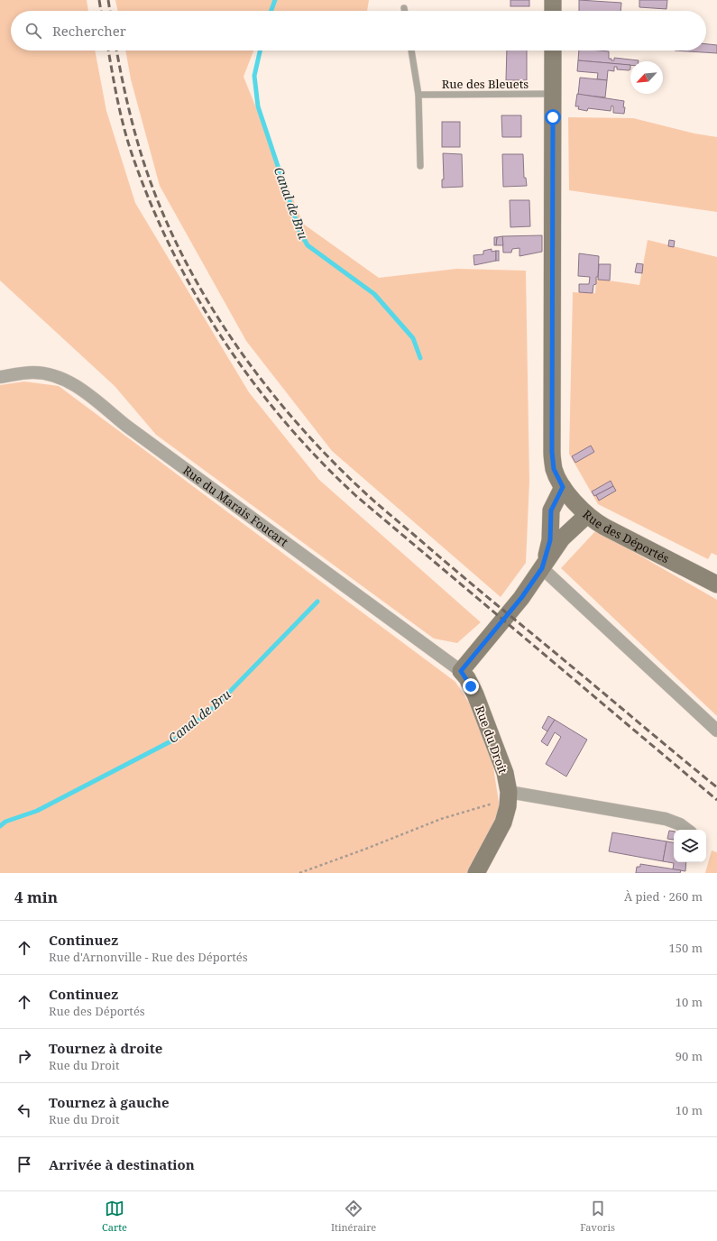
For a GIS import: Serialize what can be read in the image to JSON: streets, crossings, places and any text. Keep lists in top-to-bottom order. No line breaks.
{"streets":{"street":["Rue du Marais Foucart","Rue des Déportés","Rue du Droit"],"lane":["Rue des Bleuets"]},"crossings":[["Rue des Bleuets","Rue des Déportés"],["Rue du Marais Foucart","Rue du Droit"]],"water":["Canal de Bru"],"north":"bottom left","page":{"search":"Rechercher","heading":["4 min","À pied · 260 m"],"list":[["Continuez","Rue d'Arnonville - Rue des Déportés","150 m"],["Continuez","Rue des Déportés","10 m"],["Tournez à droite","Rue du Droit","90 m"],["Tournez à gauche","Rue du Droit","10 m"],"Arrivée à destination"],"nav":["Carte","Itinéraire","Favoris"]}}
